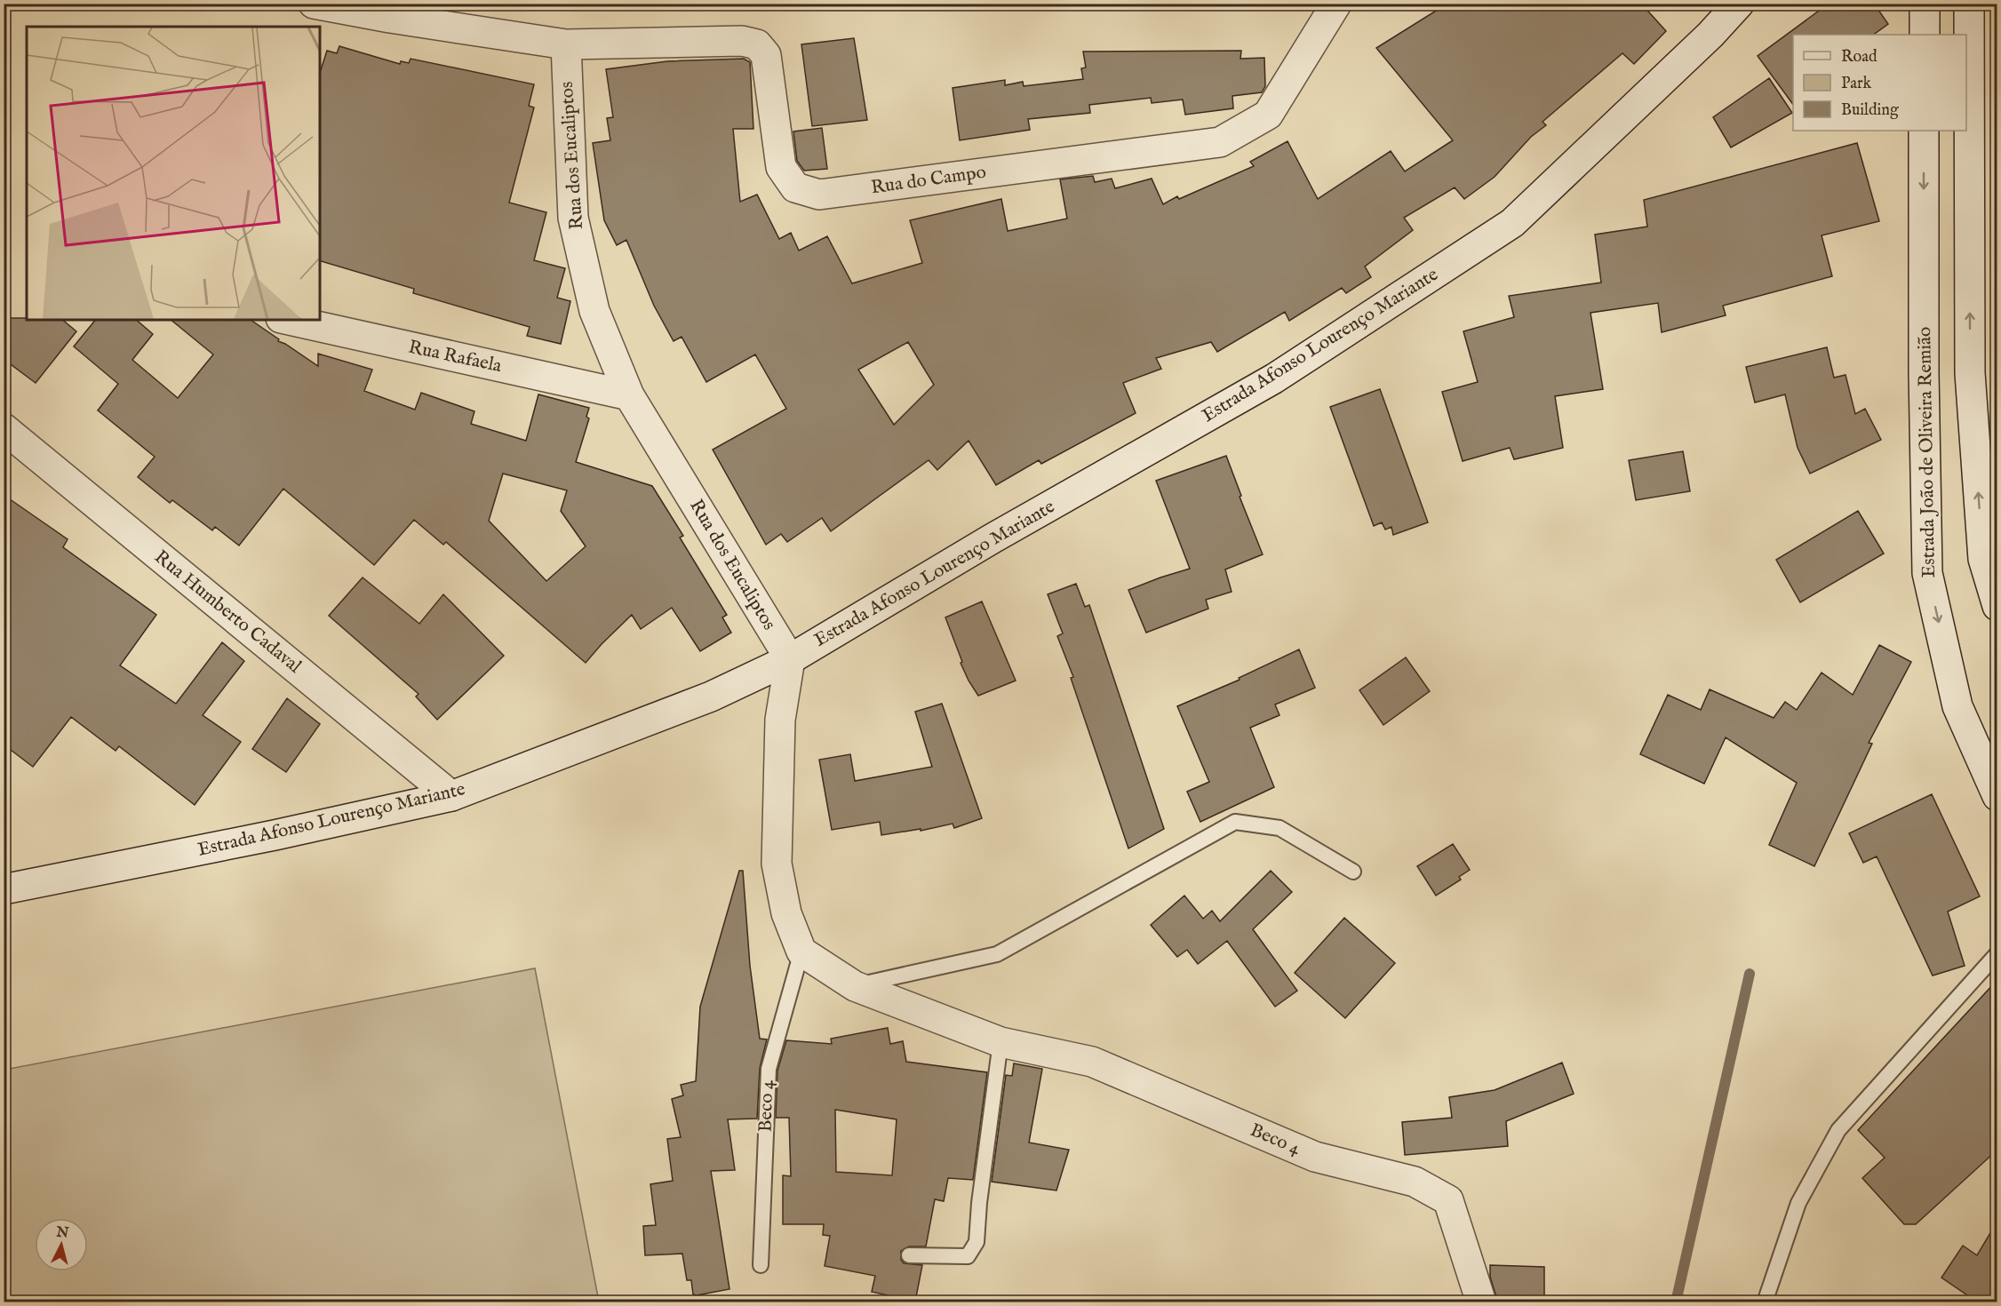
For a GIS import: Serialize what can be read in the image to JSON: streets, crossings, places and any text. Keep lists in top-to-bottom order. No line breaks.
{"streets":{"street":["Rua dos Eucaliptos","Rua do Campo","Estrada Afonso Lourenço Mariante","Rua Rafaela","Estrada João de Oliveira Remião","Rua Humberto Cadaval","Beco 4"]},"crossings":[["Rua dos Eucaliptos","Rua do Campo"],["Rua dos Eucaliptos","Estrada Afonso Lourenço Mariante"],["Rua dos Eucaliptos","Rua Rafaela"],["Estrada Afonso Lourenço Mariante","Rua Humberto Cadaval"]],"legend":["Road","Park","Building"],"north":"top"}
